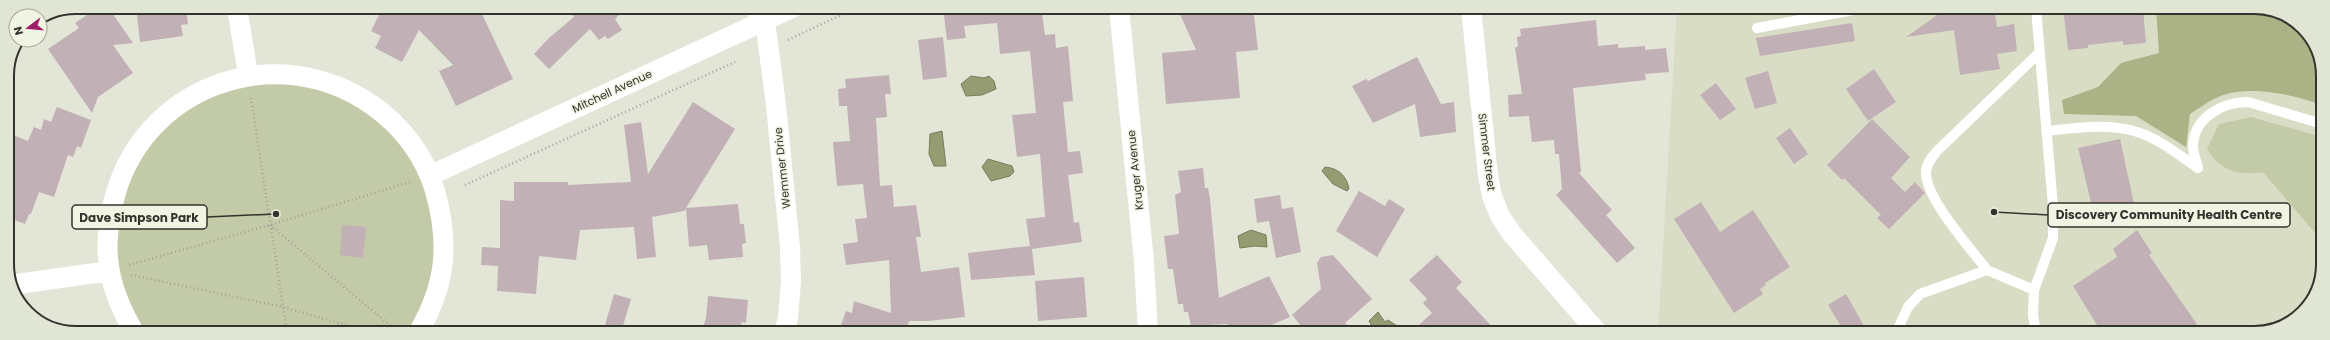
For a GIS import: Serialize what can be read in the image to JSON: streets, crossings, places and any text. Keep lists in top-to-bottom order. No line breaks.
{"streets":{"street":["Mitchell Avenue","Simmer Street","Wemmer Drive","Kruger Avenue"]},"crossings":[["Mitchell Avenue","Wemmer Drive"]],"places":["Discovery Community Health Centre","Dave Simpson Park"],"north":"left"}
